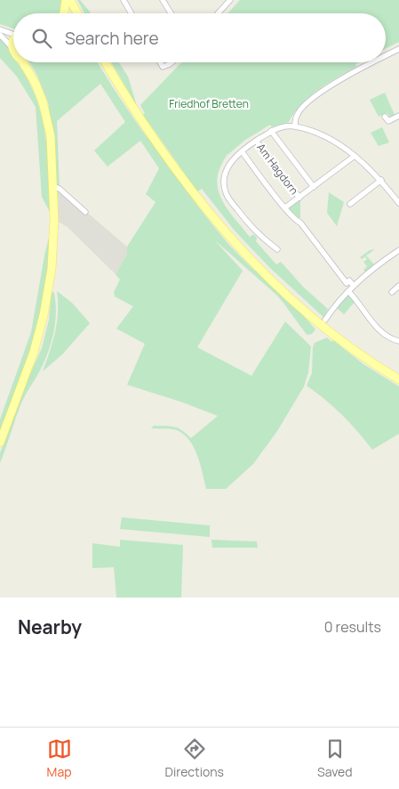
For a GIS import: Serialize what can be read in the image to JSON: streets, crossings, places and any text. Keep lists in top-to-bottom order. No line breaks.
{"streets":{"street":["Am Hagdorn"]},"parks":["Friedhof Bretten"],"page":{"search":"Search here","heading":["Nearby","0 results"],"nav":["Map","Directions","Saved"]}}
